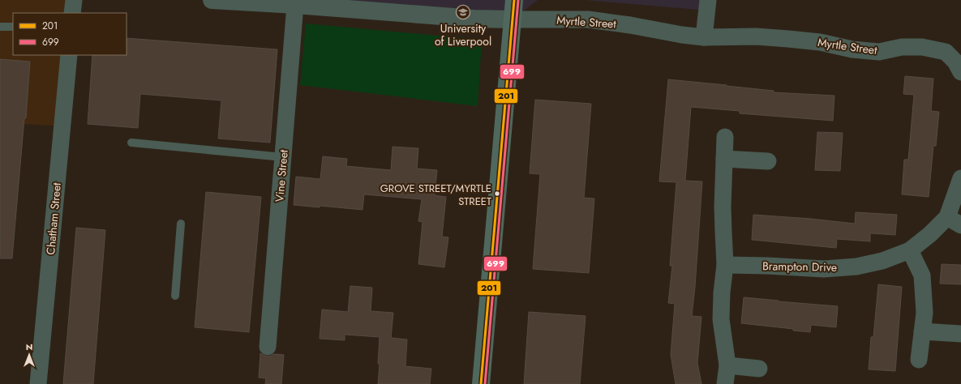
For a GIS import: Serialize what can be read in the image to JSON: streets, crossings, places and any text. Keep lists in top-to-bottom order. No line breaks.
{"streets":{"street":["Myrtle Street","Vine Street","Chatham Street","Brampton Drive"]},"crossings":[["Myrtle Street","Vine Street"]],"places":{"school or university":["University of Liverpool"],"other":["GROVE STREET/MYRTLE STREET"]},"lines":["transit line 201","transit line 699"],"legend":["201","699"],"north":"top"}
